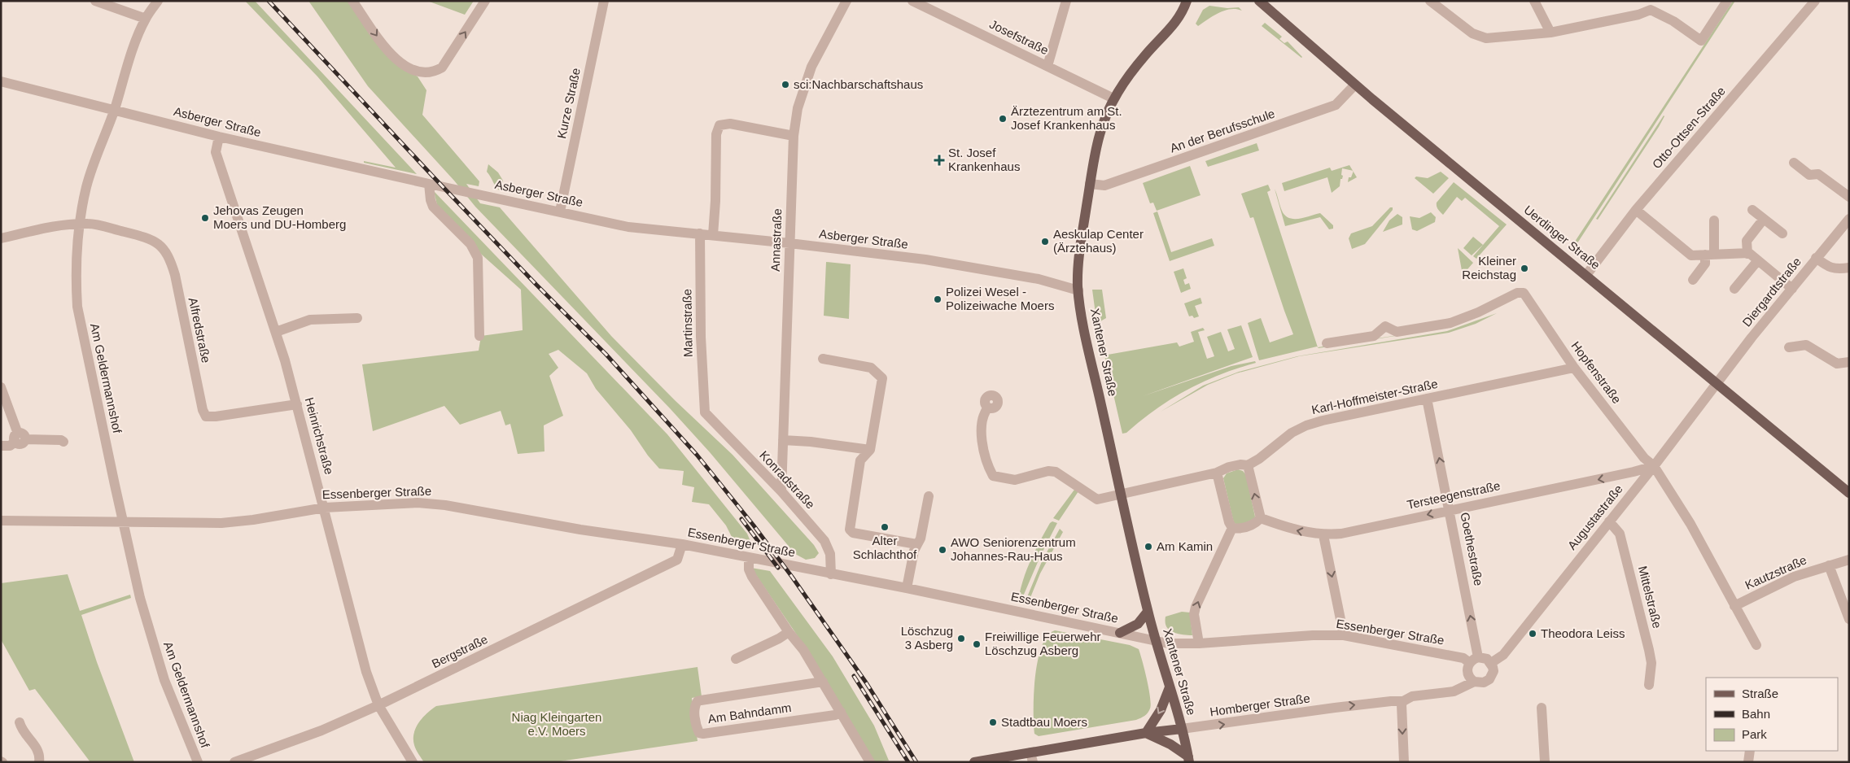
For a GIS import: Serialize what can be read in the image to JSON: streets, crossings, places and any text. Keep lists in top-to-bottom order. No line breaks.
{"streets":{"main road":["Uerdinger Straße","Xantener Straße","Homberger Straße"],"street":["Josefstraße","Kurze Straße","Asberger Straße","Otto-Ottsen-Straße","An der Berufsschule","Annastraße","Diergardtstraße","Martinstraße","Alfredstraße","Hopfenstraße","Am Geldermannshof","Karl-Hoffmeister-Straße","Heinrichstraße","Konradstraße","Essenberger Straße","Tersteegenstraße","Augustastraße","Goethestraße","Kautzstraße","Mittelstraße","Bergstraße","Am Bahndamm"]},"crossings":[["Josefstraße","Xantener Straße"],["Kurze Straße","Asberger Straße"],["Asberger Straße","Annastraße"],["Asberger Straße","Martinstraße"],["Asberger Straße","Xantener Straße"],["Asberger Straße","Am Geldermannshof"],["Asberger Straße","Heinrichstraße"],["Otto-Ottsen-Straße","Uerdinger Straße"],["An der Berufsschule","Uerdinger Straße"],["An der Berufsschule","Xantener Straße"],["Uerdinger Straße","Diergardtstraße"],["Uerdinger Straße","Augustastraße"],["Annastraße","Konradstraße"],["Diergardtstraße","Augustastraße"],["Martinstraße","Konradstraße"],["Alfredstraße","Am Geldermannshof"],["Alfredstraße","Heinrichstraße"],["Xantener Straße","Karl-Hoffmeister-Straße"],["Xantener Straße","Essenberger Straße"],["Xantener Straße","Homberger Straße"],["Hopfenstraße","Karl-Hoffmeister-Straße"],["Hopfenstraße","Tersteegenstraße"],["Hopfenstraße","Augustastraße"],["Hopfenstraße","Kautzstraße"],["Am Geldermannshof","Essenberger Straße"],["Karl-Hoffmeister-Straße","Goethestraße"],["Heinrichstraße","Essenberger Straße"],["Heinrichstraße","Bergstraße"],["Konradstraße","Essenberger Straße"],["Essenberger Straße","Augustastraße"],["Essenberger Straße","Goethestraße"],["Essenberger Straße","Bergstraße"],["Essenberger Straße","Homberger Straße"],["Tersteegenstraße","Augustastraße"],["Tersteegenstraße","Goethestraße"],["Augustastraße","Goethestraße"],["Augustastraße","Mittelstraße"],["Augustastraße","Homberger Straße"],["Goethestraße","Homberger Straße"]],"one_way":["Tersteegenstraße","Goethestraße","Homberger Straße"],"parks":["Niag Kleingarten e.V. Moers"],"places":{"other":["sci:Nachbarschaftshaus","Ärztezentrum am St. Josef Krankenhaus","Jehovas Zeugen Moers und DU-Homberg","Aeskulap Center (Ärztehaus)","Kleiner Reichstag","Polizei Wesel - Polizeiwache Moers","Alter Schlachthof","Am Kamin","AWO Seniorenzentrum Johannes-Rau-Haus","Theodora Leiss","Löschzug 3 Asberg","Freiwillige Feuerwehr Löschzug Asberg","Stadtbau Moers"],"health":["St. Josef Krankenhaus"]},"legend":["Straße","Bahn","Park"]}
